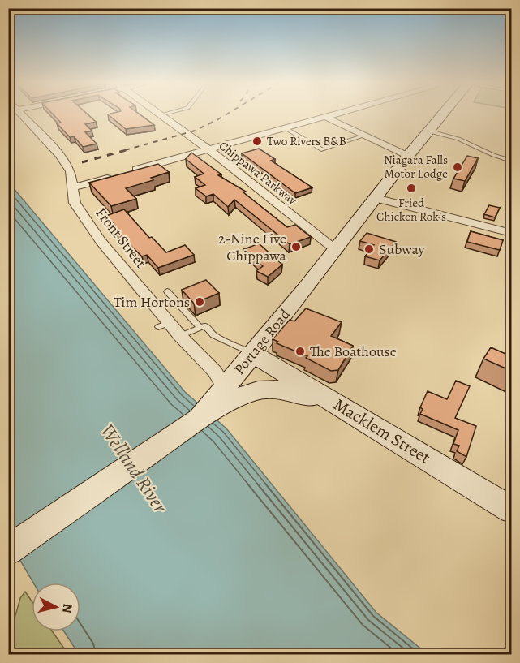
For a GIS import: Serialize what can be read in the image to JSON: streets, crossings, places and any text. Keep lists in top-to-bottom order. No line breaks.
{"streets":{"main road":["Portage Road","Macklem Street"],"street":["Chippawa Parkway","Front Street"]},"crossings":[["Chippawa Parkway","Portage Road"],["Front Street","Portage Road"],["Portage Road","Macklem Street"]],"water":["Welland River"],"places":["Two Rivers B&B","Niagara Falls Motor Lodge","Fried Chicken Rok’s","2-Nine Five Chippawa","Subway","Tim Hortons","The Boathouse"],"north":"right"}
